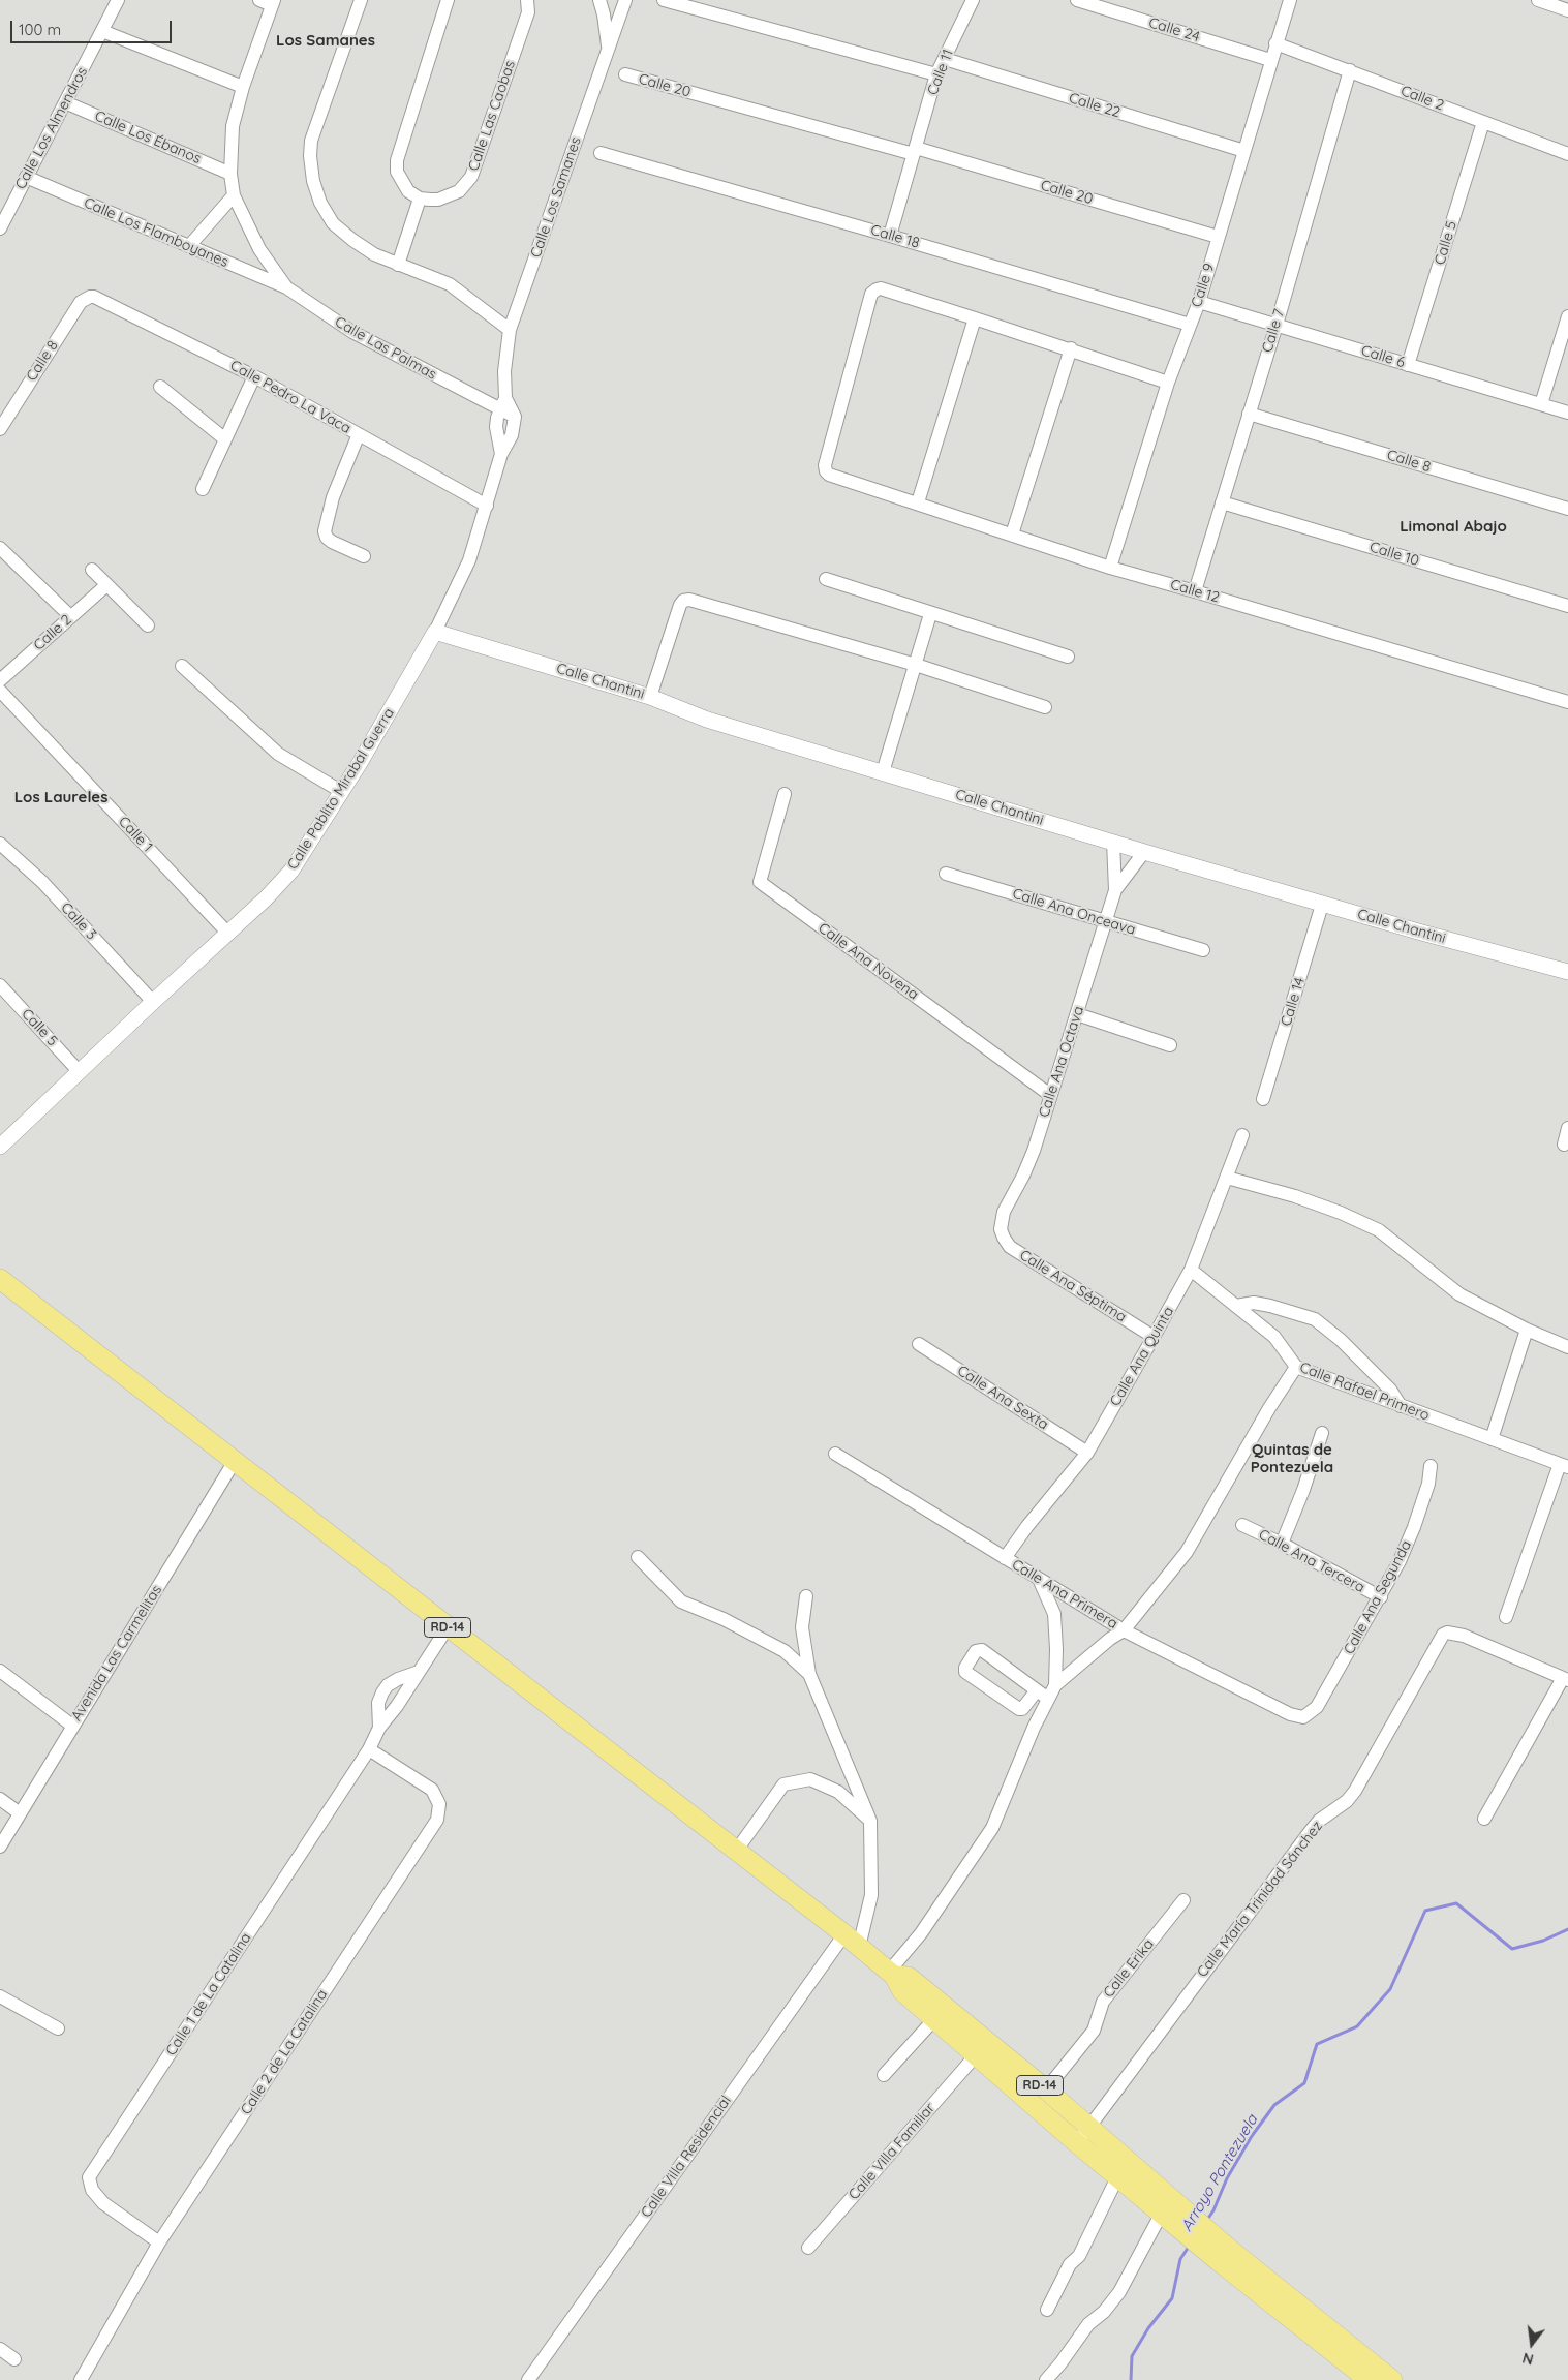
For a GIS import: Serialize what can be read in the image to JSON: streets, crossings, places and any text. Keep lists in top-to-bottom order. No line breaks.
{"streets":{"main road":["RD-14"],"street":["Calle 24","Calle 11","Calle 20","Calle 2","Calle 22","Calle Las Caobas","Calle Los Almendros","Calle Los Ébanos","Calle Los Samanes","Calle Los Flamboyanes","Calle 18","Calle 5","Calle 9","Calle 7","Calle Las Palmas","Calle 6","Calle 8","Calle Pedro La Vaca","Calle 10","Calle 12","Calle Chantini","Calle Pablito Mirabal Guerra","Calle 1","Calle Ana Onceava","Calle 3","Calle Ana Novena","Calle 14","Calle Ana Octava","Calle Ana Séptima","Calle Ana Quinta","Calle Rafael Primero","Calle Ana Sexta","Calle Ana Tercera","Calle Ana Primera","Calle Ana Segunda","Avenida Las Carmelitas","Calle María Trinidad Sánchez","Calle Erika","Calle 1 de La Catalina","Calle 2 de La Catalina","Calle Villa Familiar","Calle Villa Residencial"]},"crossings":[["Calle 24","Calle 9"],["Calle 11","Calle 20"],["Calle 11","Calle 22"],["Calle 11","Calle 18"],["Calle 20","Calle 9"],["Calle 2","Calle 5"],["Calle 2","Calle 9"],["Calle 2","Calle 7"],["Calle 22","Calle 9"],["Calle Los Almendros","Calle Los Ébanos"],["Calle Los Almendros","Calle Los Flamboyanes"],["Calle Los Ébanos","Calle Las Palmas"],["Calle Los Samanes","Calle Las Palmas"],["Calle Los Samanes","Calle Pablito Mirabal Guerra"],["Calle Los Flamboyanes","Calle Las Palmas"],["Calle 18","Calle 9"],["Calle 5","Calle 6"],["Calle 5","Calle Pablito Mirabal Guerra"],["Calle 9","Calle 6"],["Calle 9","Calle 12"],["Calle 7","Calle 6"],["Calle 7","Calle 8"],["Calle 7","Calle 10"],["Calle 7","Calle 12"],["Calle 8","Calle Pedro La Vaca"],["Calle Pedro La Vaca","Calle Pablito Mirabal Guerra"],["Calle Chantini","Calle Pablito Mirabal Guerra"],["Calle Chantini","Calle 14"],["Calle Chantini","Calle Ana Octava"],["Calle Pablito Mirabal Guerra","Calle 1"],["Calle Pablito Mirabal Guerra","Calle 3"],["Calle Ana Onceava","Calle Ana Octava"],["Calle Ana Novena","Calle Ana Octava"],["Calle Ana Octava","Calle Ana Séptima"],["Calle Ana Séptima","Calle Ana Quinta"],["Calle Ana Quinta","Calle Rafael Primero"],["Calle Ana Quinta","Calle Ana Sexta"],["Calle Ana Quinta","Calle Ana Primera"],["Calle Ana Tercera","Calle Ana Segunda"],["Calle Ana Primera","Calle Ana Segunda"],["RD-14","Avenida Las Carmelitas"],["RD-14","Calle María Trinidad Sánchez"],["RD-14","Calle Erika"],["RD-14","Calle 1 de La Catalina"],["RD-14","Calle Villa Familiar"],["RD-14","Calle Villa Residencial"],["Calle 1 de La Catalina","Calle 2 de La Catalina"]],"districts":["Los Samanes","Limonal Abajo","Los Laureles","Quintas de Pontezuela"],"water":["Arroyo Pontezuela"],"scale_bar":"100 m","north":"bottom"}
